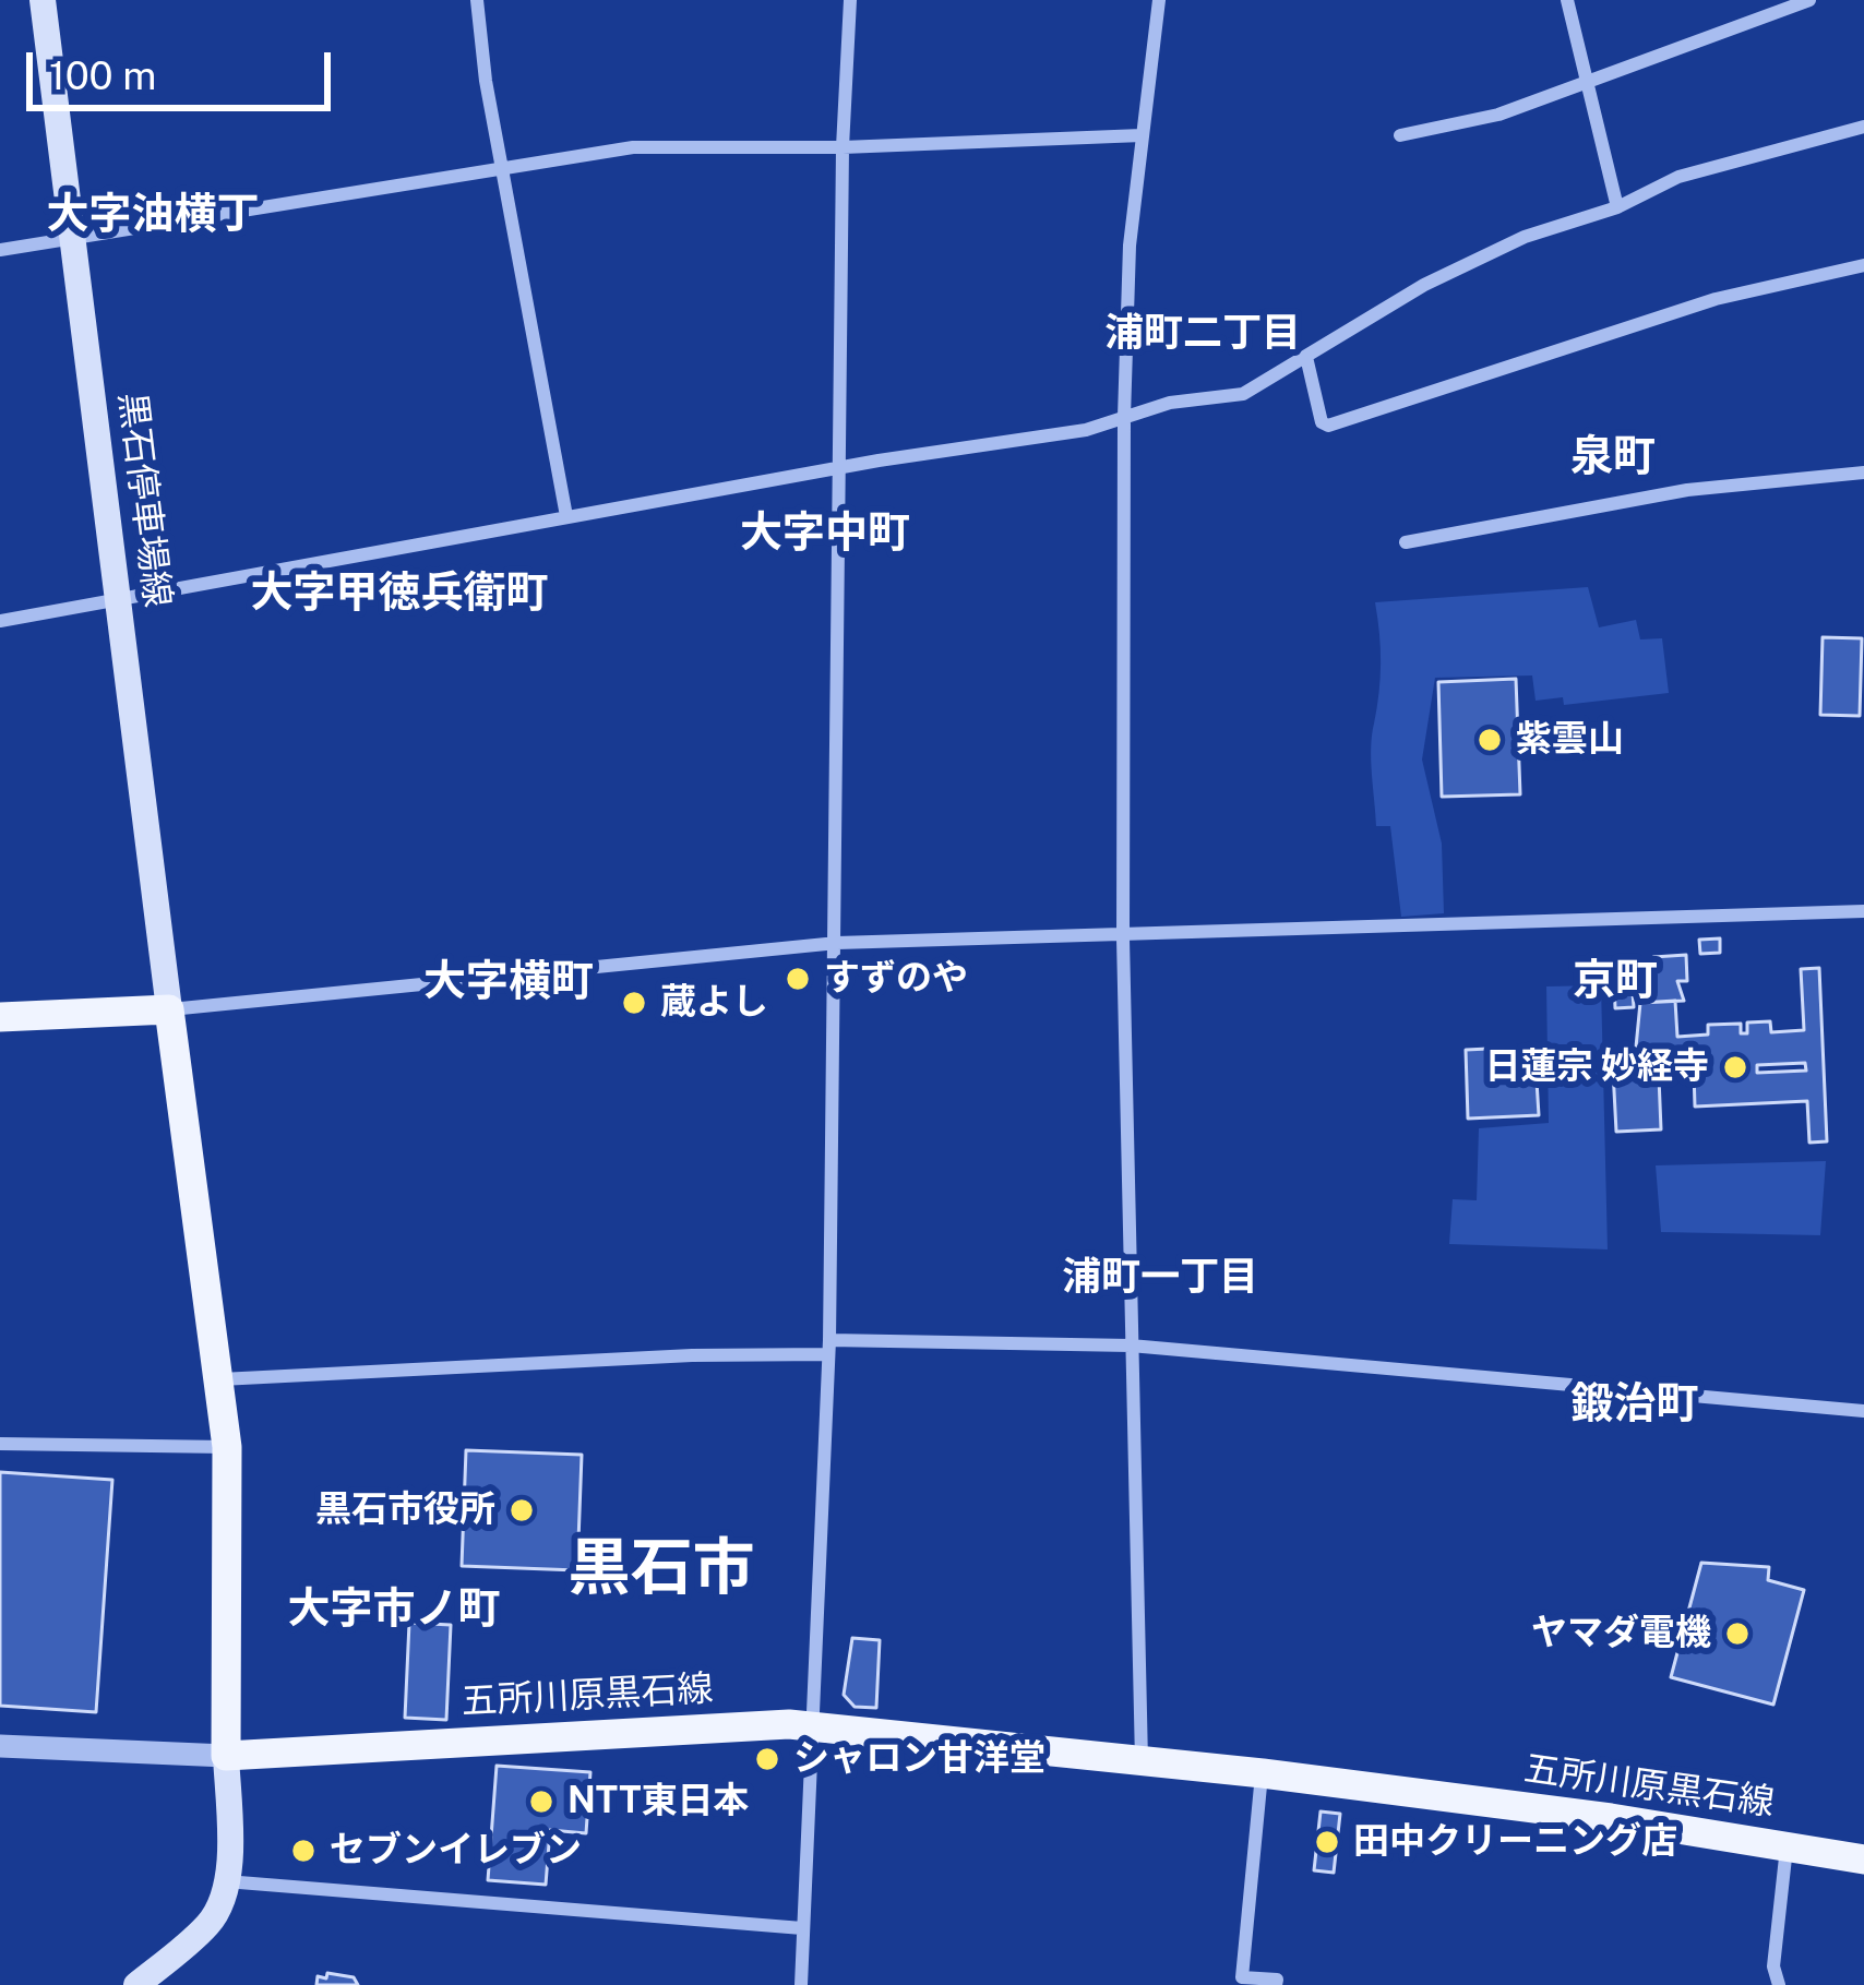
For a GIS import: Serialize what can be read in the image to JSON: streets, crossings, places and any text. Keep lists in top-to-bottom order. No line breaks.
{"streets":{"main road":["黒石停車場線","五所川原黒石線"]},"districts":["大字油横丁","浦町二丁目","泉町","大字中町","大字甲徳兵衛町","京町","大字横町","浦町一丁目","鍛治町","黒石市","大字市ノ町"],"places":["紫雲山","すずのや","蔵よし","日蓮宗 妙経寺","黒石市役所","ヤマダ電機","シャロン甘洋堂","NTT東日本","田中クリーニング店","セブンイレブン"],"scale_bar":"100 m"}
